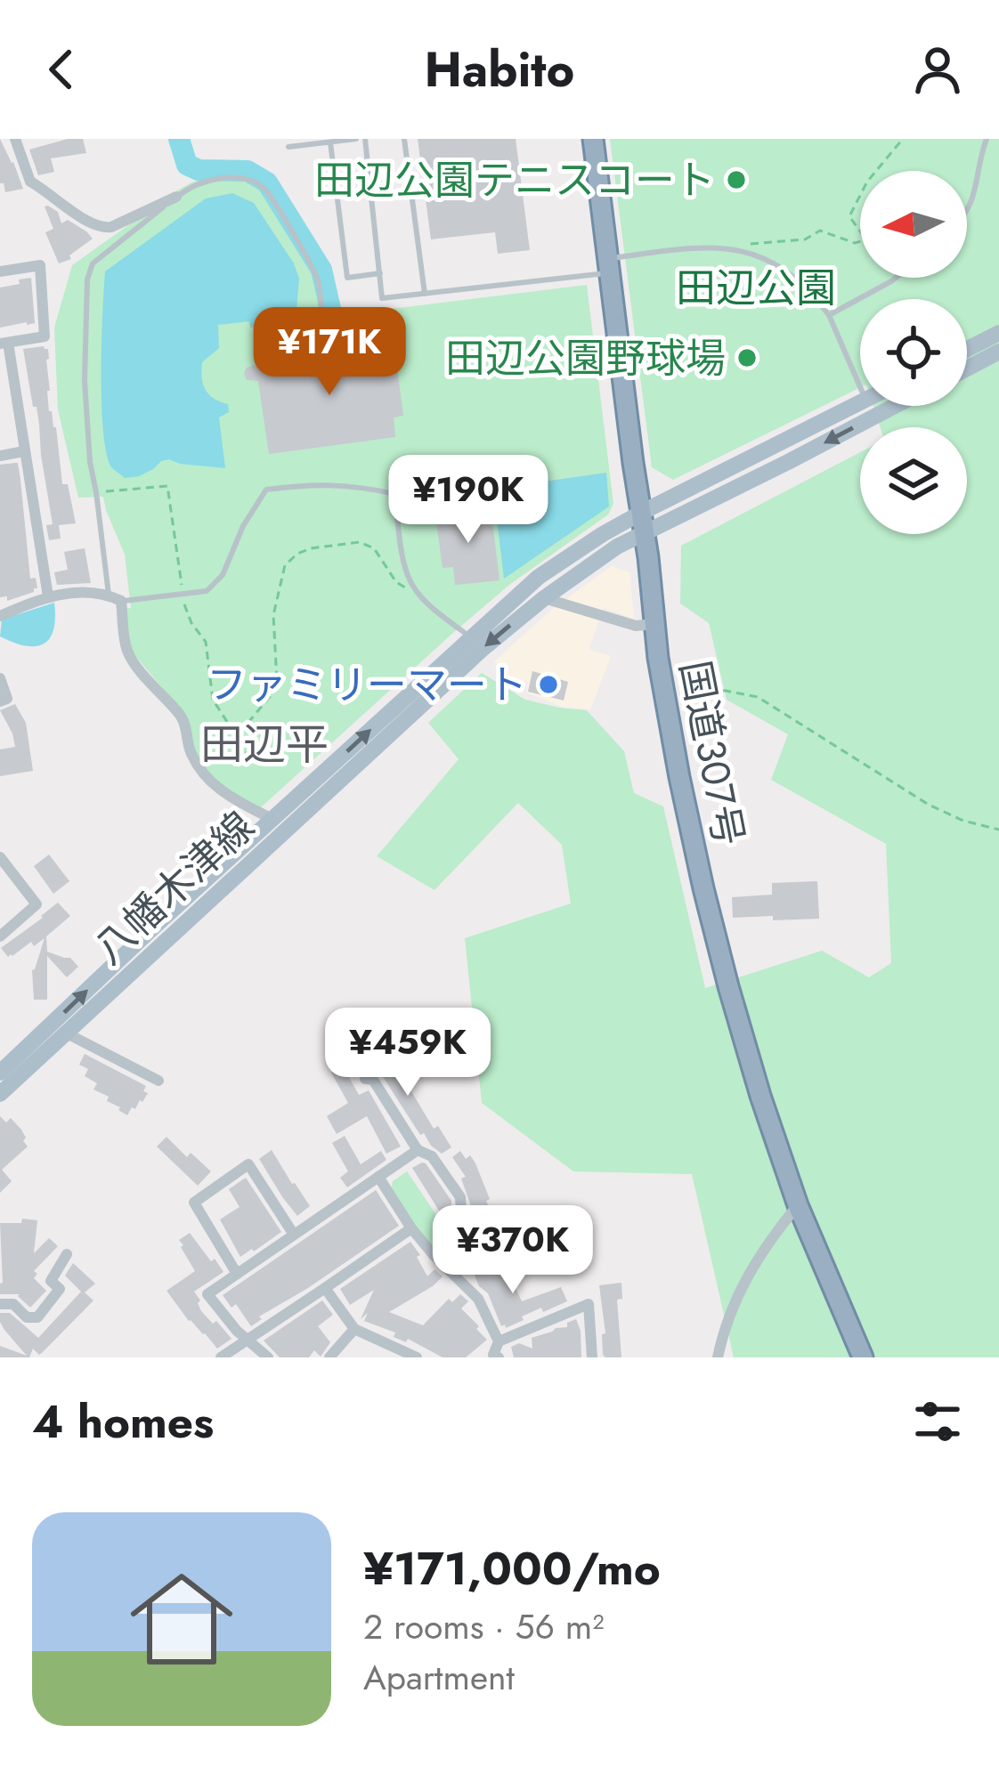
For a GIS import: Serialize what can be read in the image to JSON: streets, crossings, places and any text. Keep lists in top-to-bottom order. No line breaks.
{"streets":{"highway":["国道307号"],"main road":["八幡木津線"]},"crossings":[["国道307号","八幡木津線"]],"districts":["田辺平"],"parks":["田辺公園"],"places":["田辺公園テニスコート","田辺公園野球場","ファミリーマート"],"north":"left","page":{"header":"Habito","price":["¥171K","¥190K","¥459K","¥370K"],"heading":"4 homes","list":[{"name":"¥171,000/mo","note":"2 rooms · 56 m² · Apartment"}]}}
